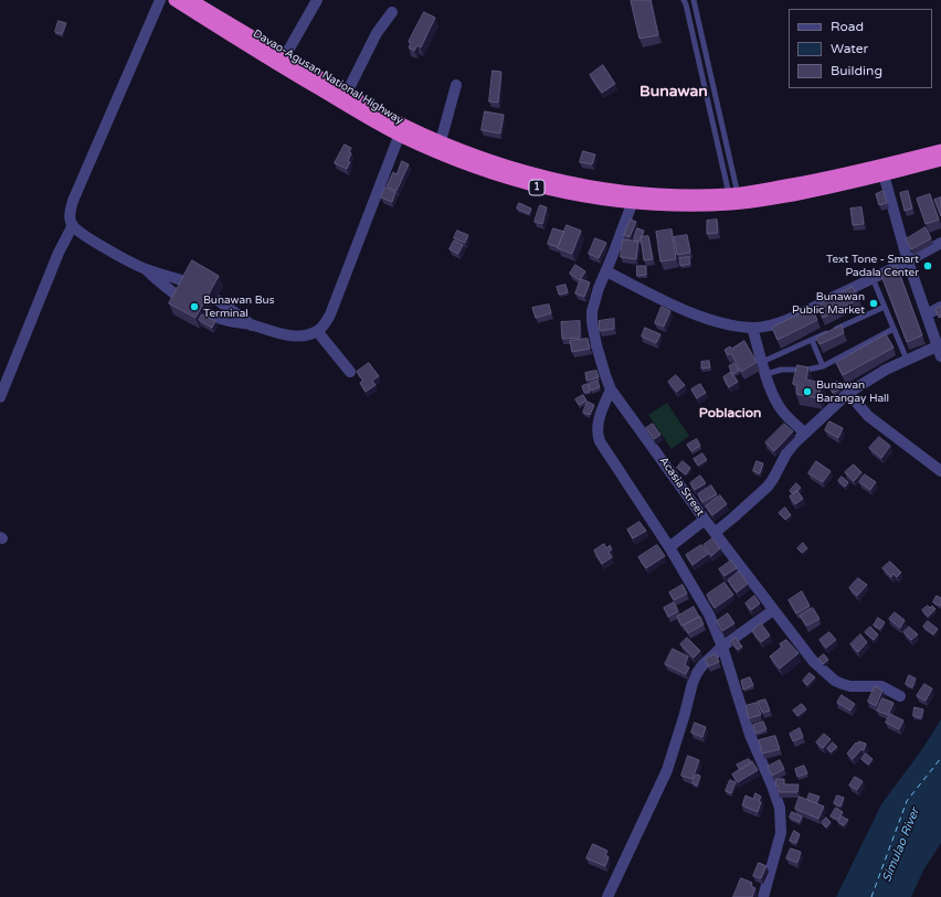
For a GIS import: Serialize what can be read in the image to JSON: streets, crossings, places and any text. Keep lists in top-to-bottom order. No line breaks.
{"streets":{"highway":["Davao-Agusan National Highway","1"],"street":["Acasia Street"]},"crossings":[["Davao-Agusan National Highway","Acasia Street"]],"districts":["Bunawan","Poblacion"],"water":["Simulao River"],"places":["Text Tone - Smart Padala Center","Bunawan Public Market","Bunawan Bus Terminal","Bunawan Barangay Hall"],"legend":["Road","Water","Building"]}
